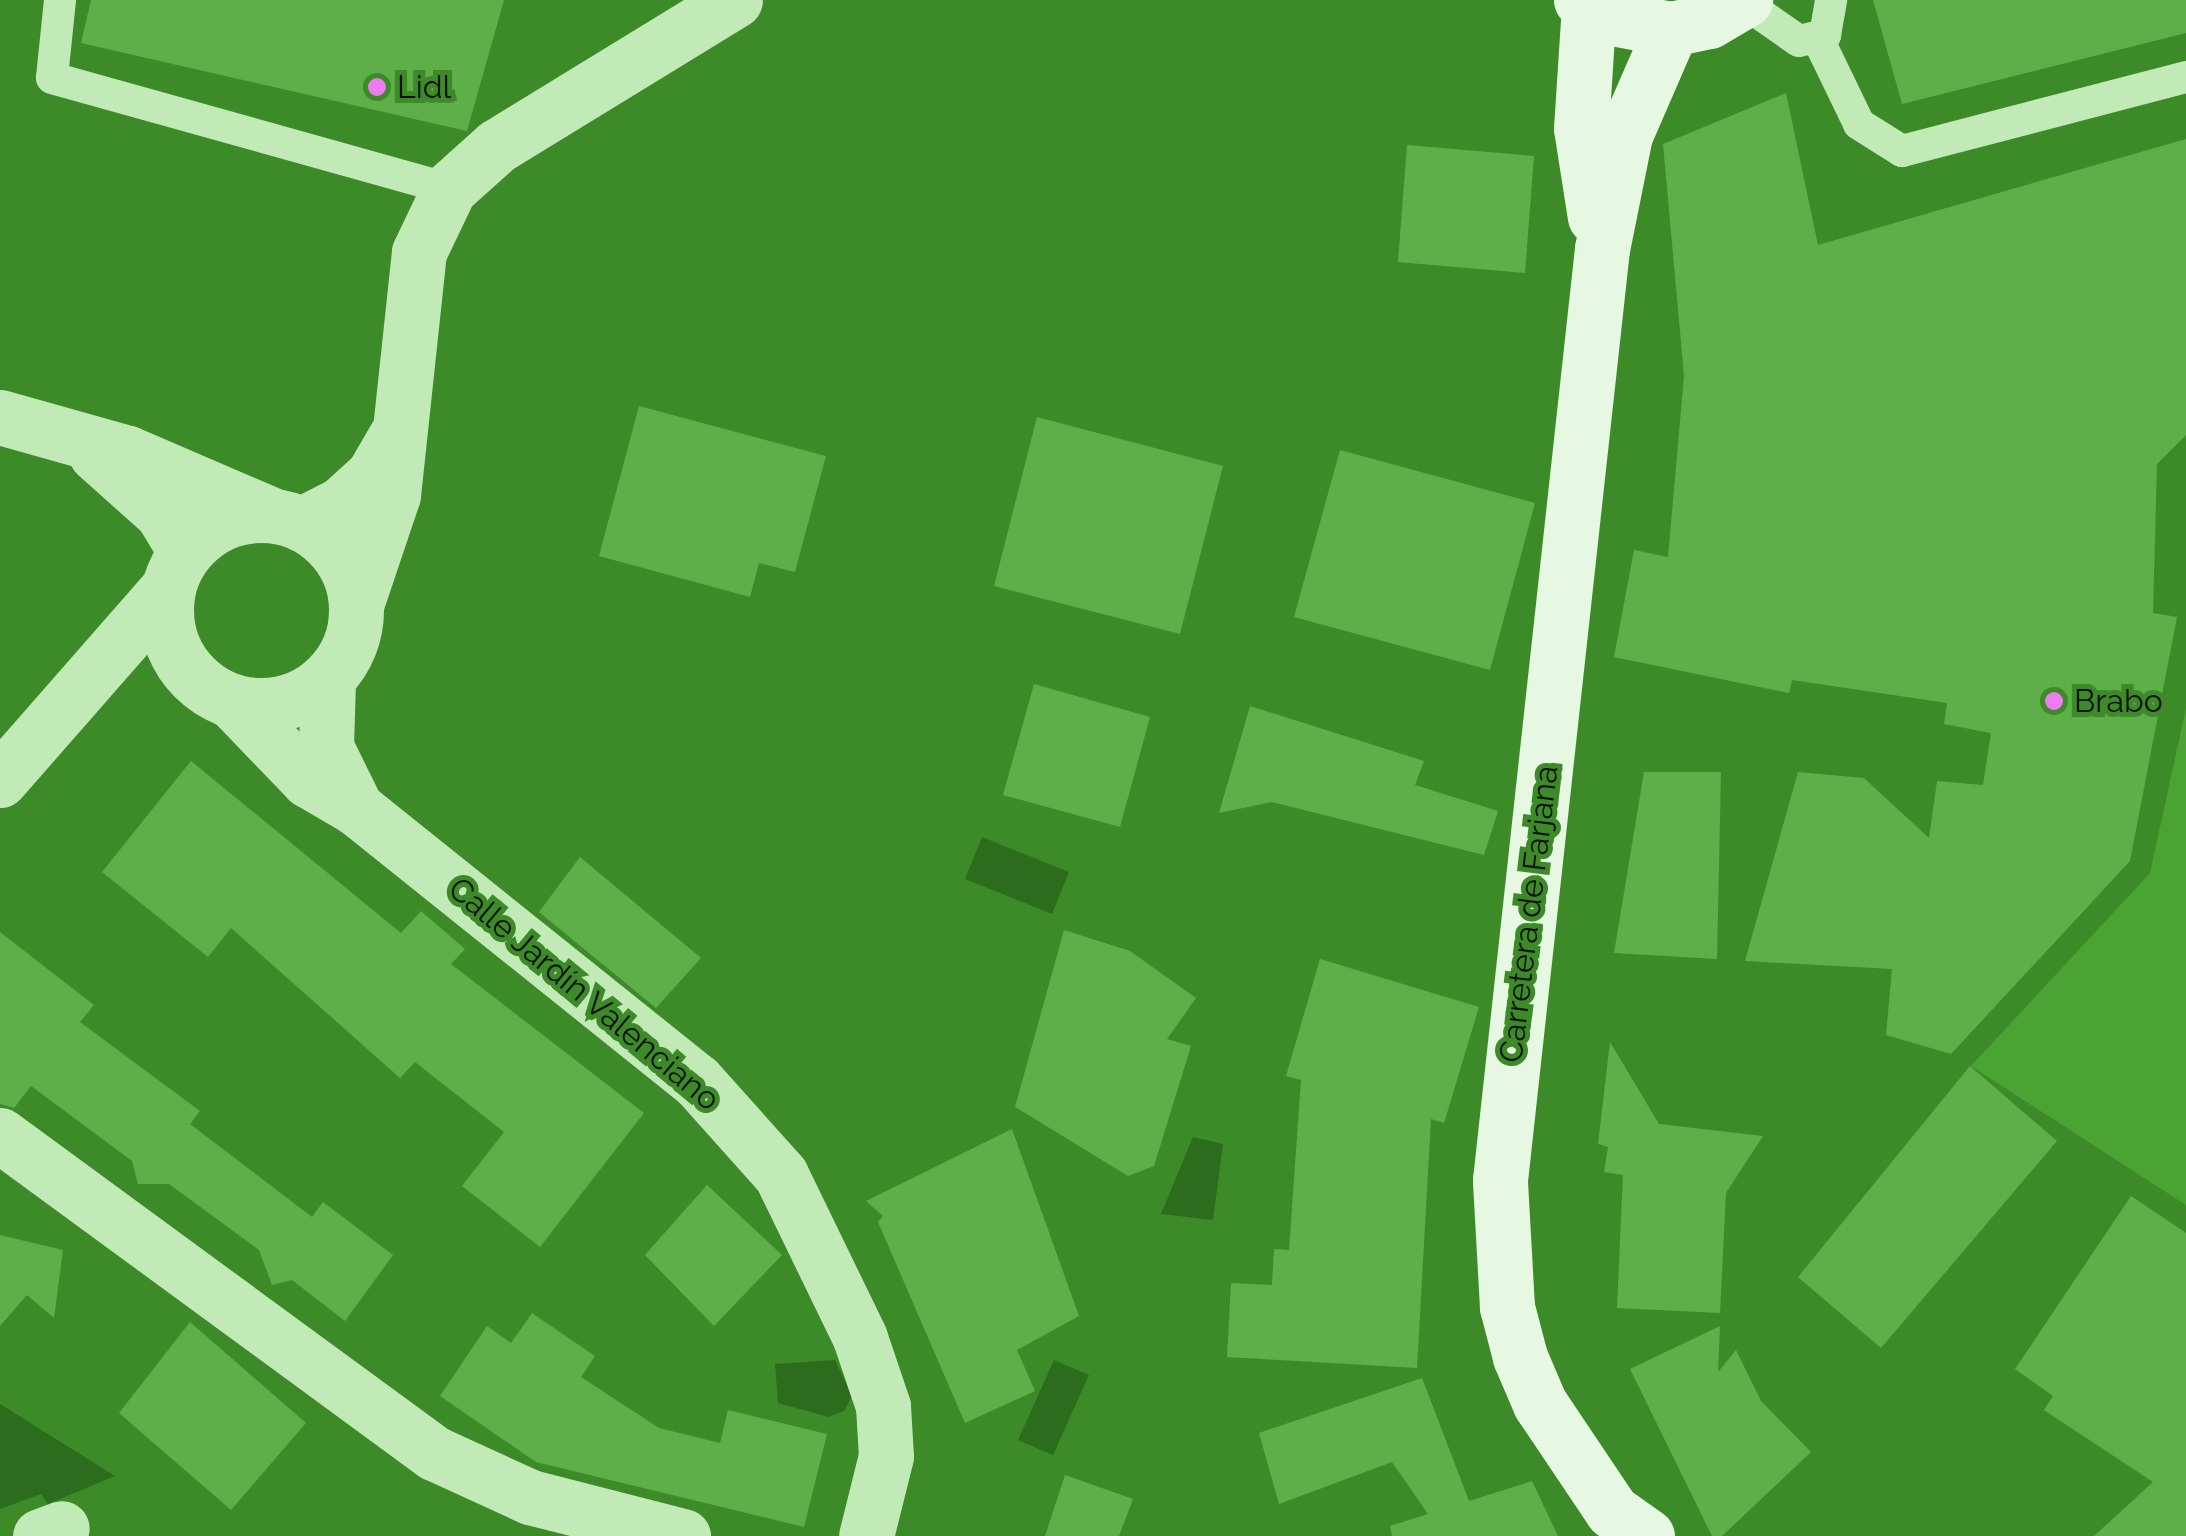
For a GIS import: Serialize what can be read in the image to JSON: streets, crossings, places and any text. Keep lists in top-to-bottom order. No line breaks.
{"streets":{"main road":["Carretera de Farjana"],"street":["Calle Jardín Valenciano"]},"places":["Lidl","Brabo"]}
